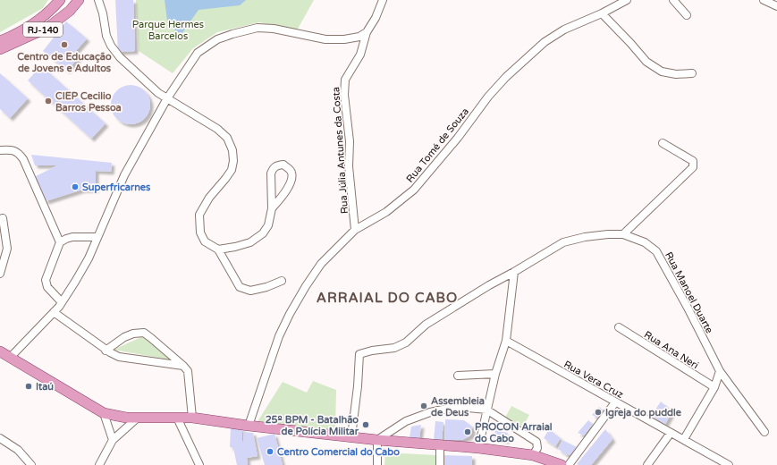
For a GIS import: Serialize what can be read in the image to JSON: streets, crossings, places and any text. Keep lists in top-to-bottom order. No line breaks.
{"streets":{"main road":["RJ-140"],"street":["Rua Tomé de Souza","Rua Júlia Antunes da Costa","Rua Manoel Duarte","Rua Ana Neri","Rua Vera Cruz"]},"crossings":[["Rua Tomé de Souza","Rua Júlia Antunes da Costa"]],"districts":["ARRAIAL DO CABO"],"parks":["Parque Hermes Barcelos"],"places":["Centro de Educação de Jovens e Adultos","CIEP Cecilio Barros Pessoa","Superfricarnes","Itaú","Assembleia de Deus","Igreja do puddle","25º BPM - Batalhão de Polícia Militar","PROCON Arraial do Cabo","Centro Comercial do Cabo"]}
